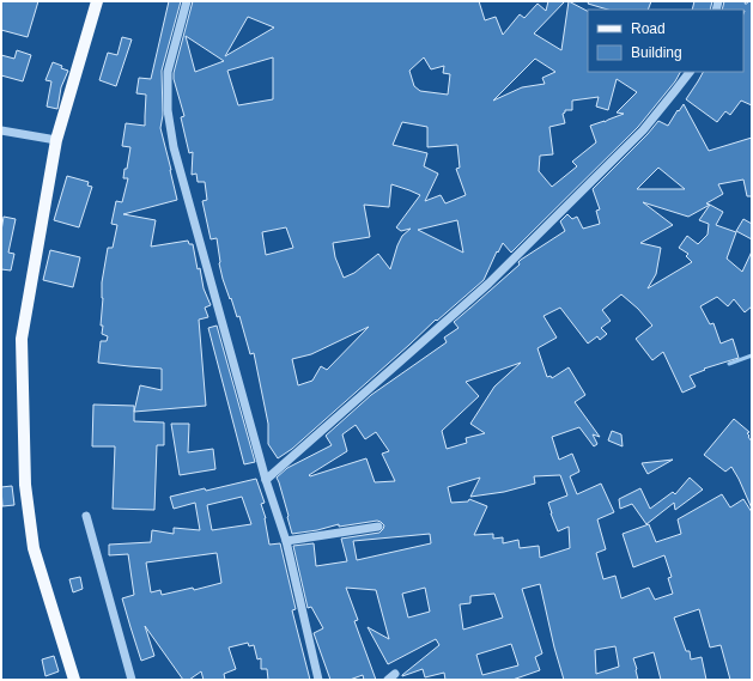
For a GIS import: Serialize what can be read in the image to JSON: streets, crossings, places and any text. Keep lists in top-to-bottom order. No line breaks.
{"legend":["Road","Building"]}
